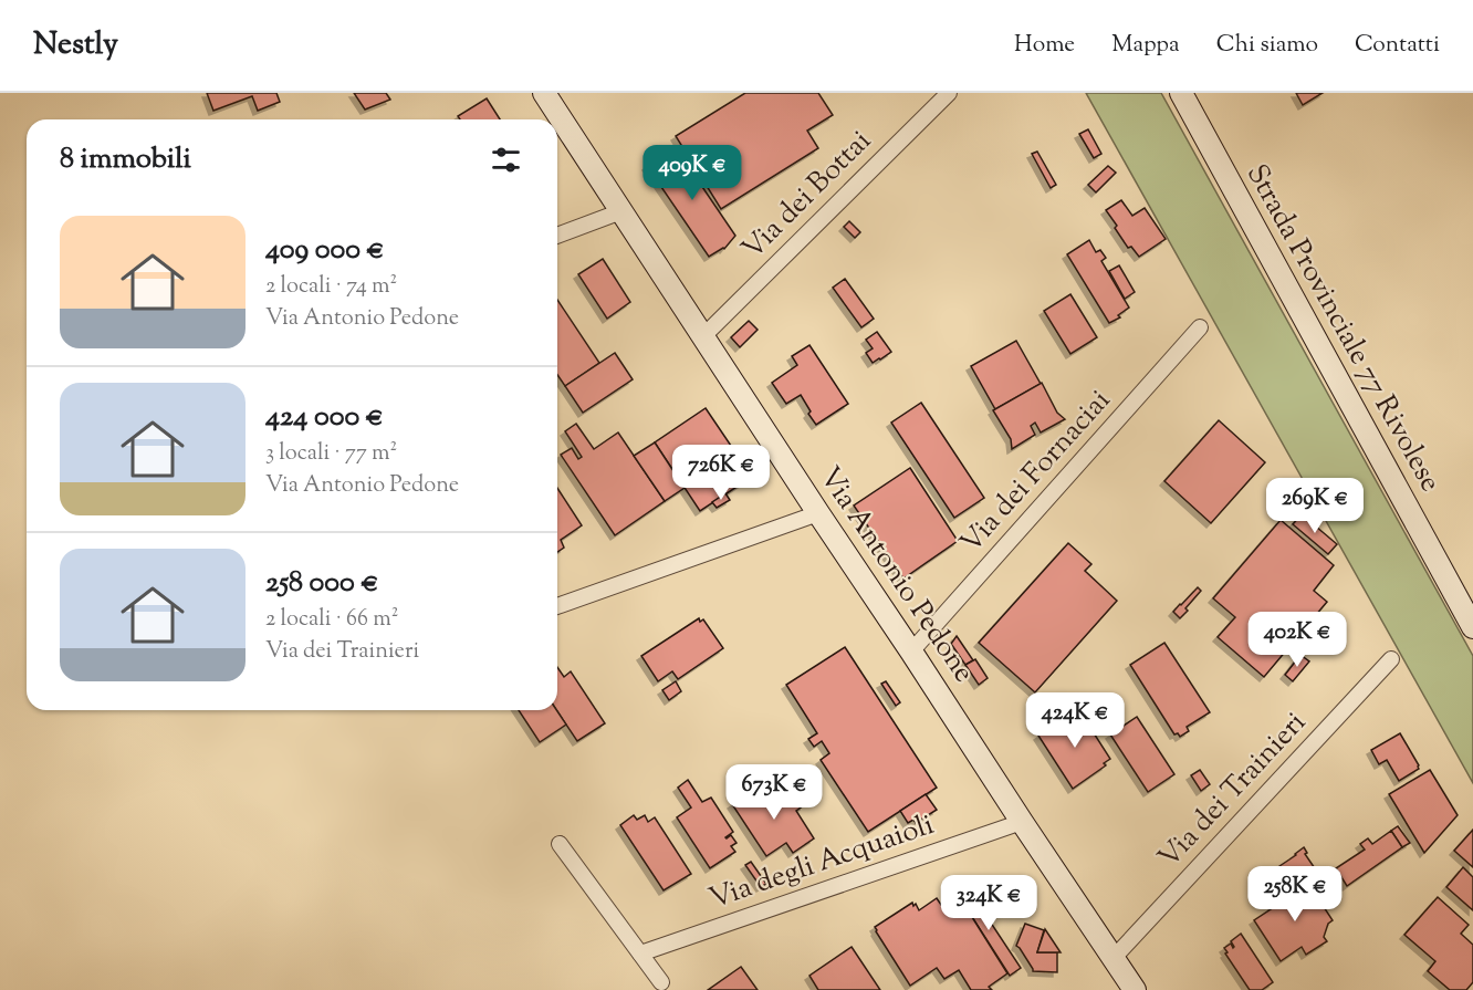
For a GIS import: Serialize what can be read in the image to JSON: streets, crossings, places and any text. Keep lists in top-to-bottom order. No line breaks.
{"streets":{"street":["Via dei Bottai","Strada Provinciale 77 Rivolese","Via dei Fornaciai","Via Antonio Pedone","Via dei Trainieri","Via degli Acquaioli"]},"crossings":[["Via dei Bottai","Via Antonio Pedone"],["Via dei Fornaciai","Via Antonio Pedone"],["Via Antonio Pedone","Via dei Trainieri"],["Via Antonio Pedone","Via degli Acquaioli"]],"page":{"header":"Nestly","nav":["Home","Mappa","Chi siamo","Contatti"],"heading":"8 immobili","price":["409K €","726K €","269K €","402K €","424K €","673K €","258K €","324K €"],"list":[{"name":"409 000 €","note":"2 locali · 74 m² · Via Antonio Pedone"},{"name":"424 000 €","note":"3 locali · 77 m² · Via Antonio Pedone"},{"name":"258 000 €","note":"2 locali · 66 m² · Via dei Trainieri"}]}}
